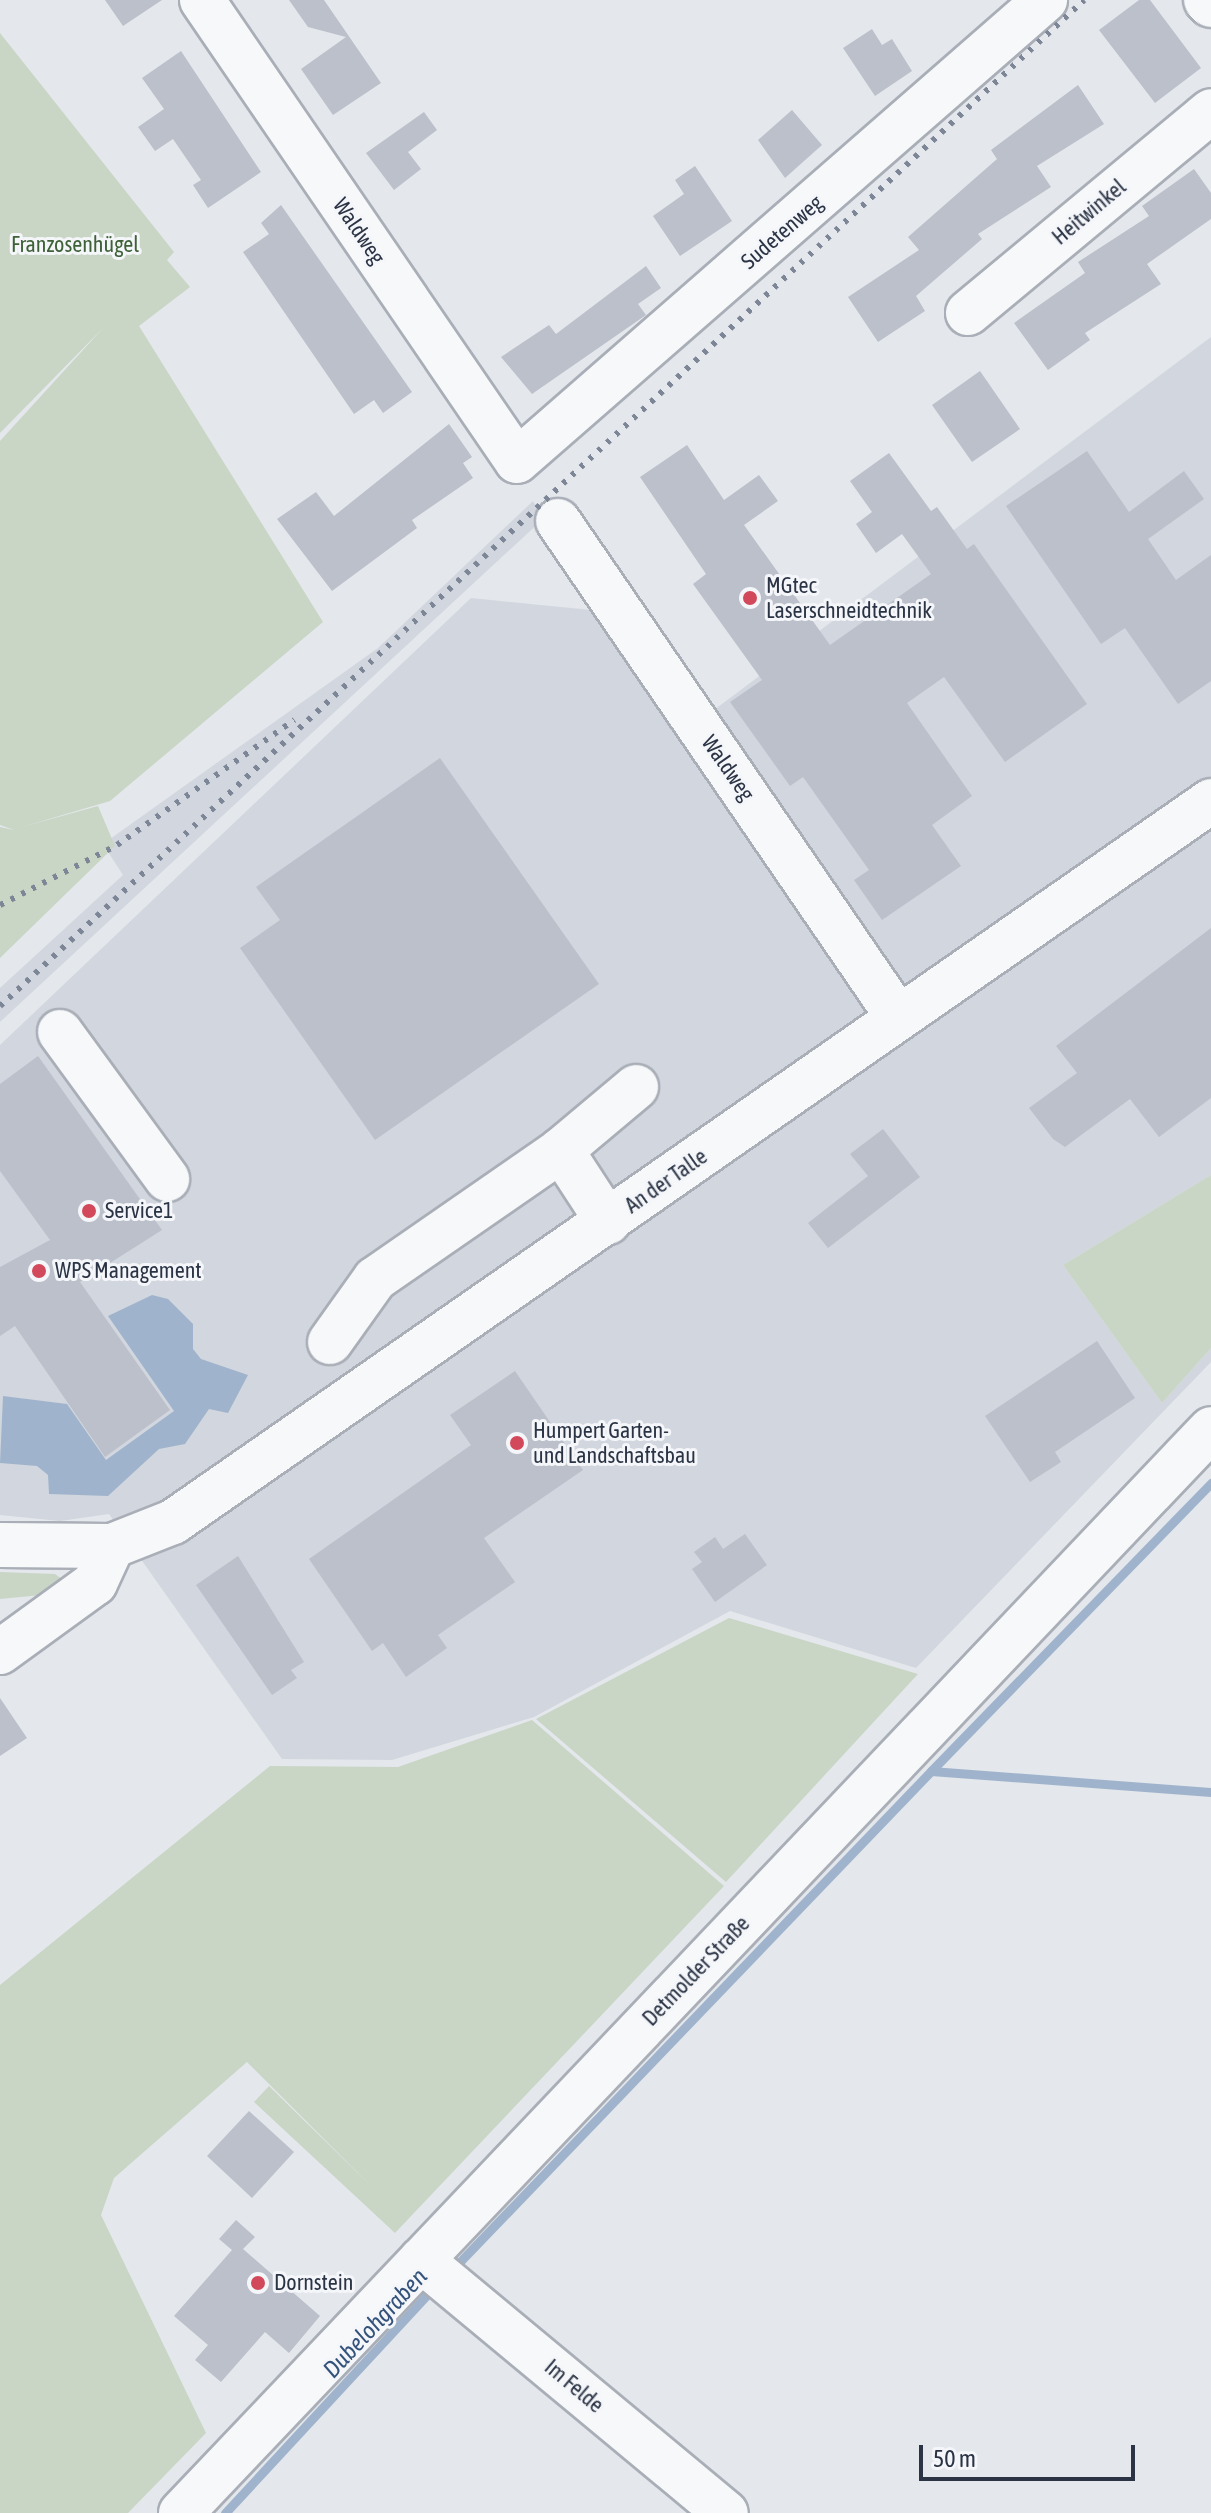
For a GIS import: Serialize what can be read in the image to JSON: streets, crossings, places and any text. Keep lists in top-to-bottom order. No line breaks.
{"streets":{"street":["Heitwinkel","Waldweg","Sudetenweg","An der Talle","Detmolder Straße","Im Felde"]},"crossings":[["Waldweg","Sudetenweg"],["Waldweg","An der Talle"],["Detmolder Straße","Im Felde"]],"water":["Dubelohgraben"],"parks":["Franzosenhügel"],"places":["MGtec Laserschneidtechnik","Service1","WPS Management","Humpert Garten- und Landschaftsbau","Dornstein"],"scale_bar":"50 m"}
